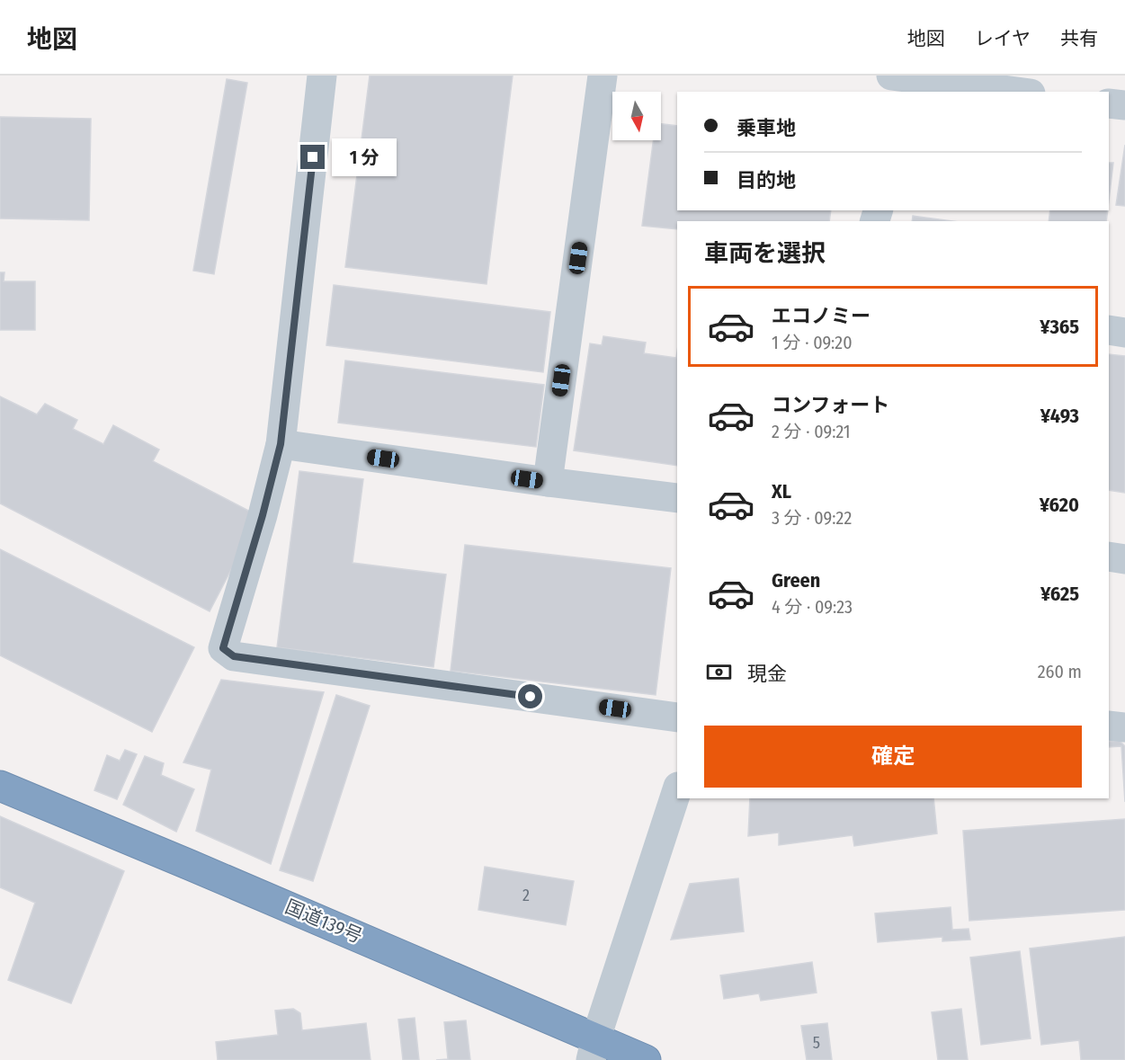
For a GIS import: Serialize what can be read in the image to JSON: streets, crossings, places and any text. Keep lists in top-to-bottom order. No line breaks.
{"streets":{"highway":["国道139号"]},"house_numbers":["2","5"],"north":"bottom","page":{"header":"地図","nav":["地図","レイヤ","共有"],"banner":["乗車地","目的地"],"bubble":"1 分","heading":"車両を選択","list":[{"name":"エコノミー","note":"1 分 · 09:20","value":"¥365"},{"name":"コンフォート","note":"2 分 · 09:21","value":"¥493"},{"name":"XL","note":"3 分 · 09:22","value":"¥620"},{"name":"Green","note":"4 分 · 09:23","value":"¥625"}],"pay":["現金","260 m"],"buttons":"確定"}}
